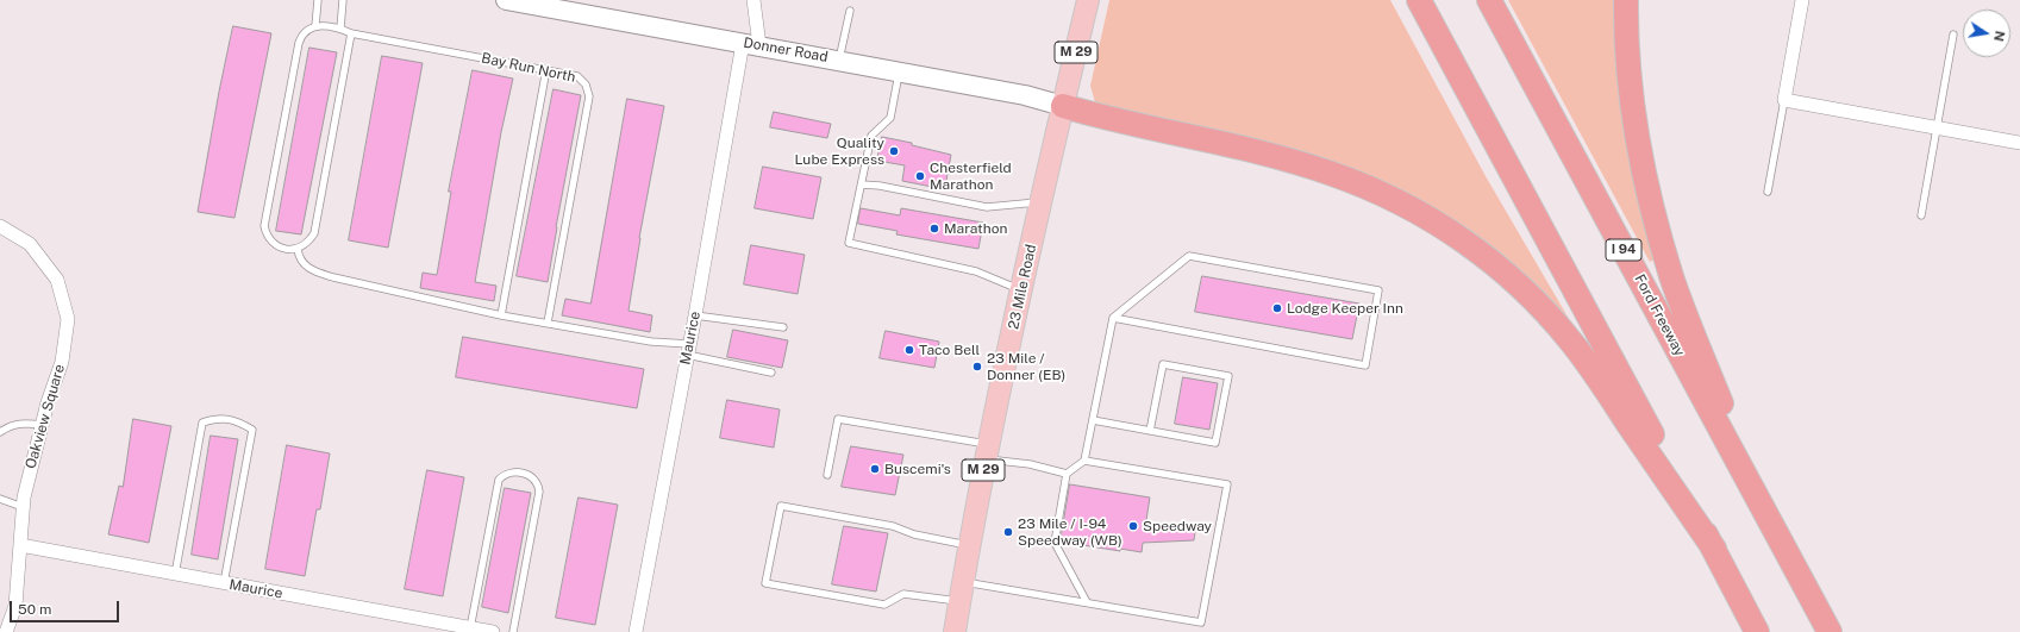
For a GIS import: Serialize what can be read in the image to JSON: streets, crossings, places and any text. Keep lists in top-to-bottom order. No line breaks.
{"streets":{"highway":["I 94","Ford Freeway"],"main road":["M 29","23 Mile Road"],"street":["Donner Road","Maurice","Oakview Square"],"lane":["Bay Run North"]},"crossings":[["Donner Road","23 Mile Road"],["Donner Road","Maurice"],["Maurice","Oakview Square"]],"places":["Quality Lube Express","Chesterfield Marathon","Marathon","Lodge Keeper Inn","Taco Bell","23 Mile / Donner (EB)","Buscemi's","Speedway","23 Mile / I-94 Speedway (WB)"],"scale_bar":"50 m","north":"right"}
